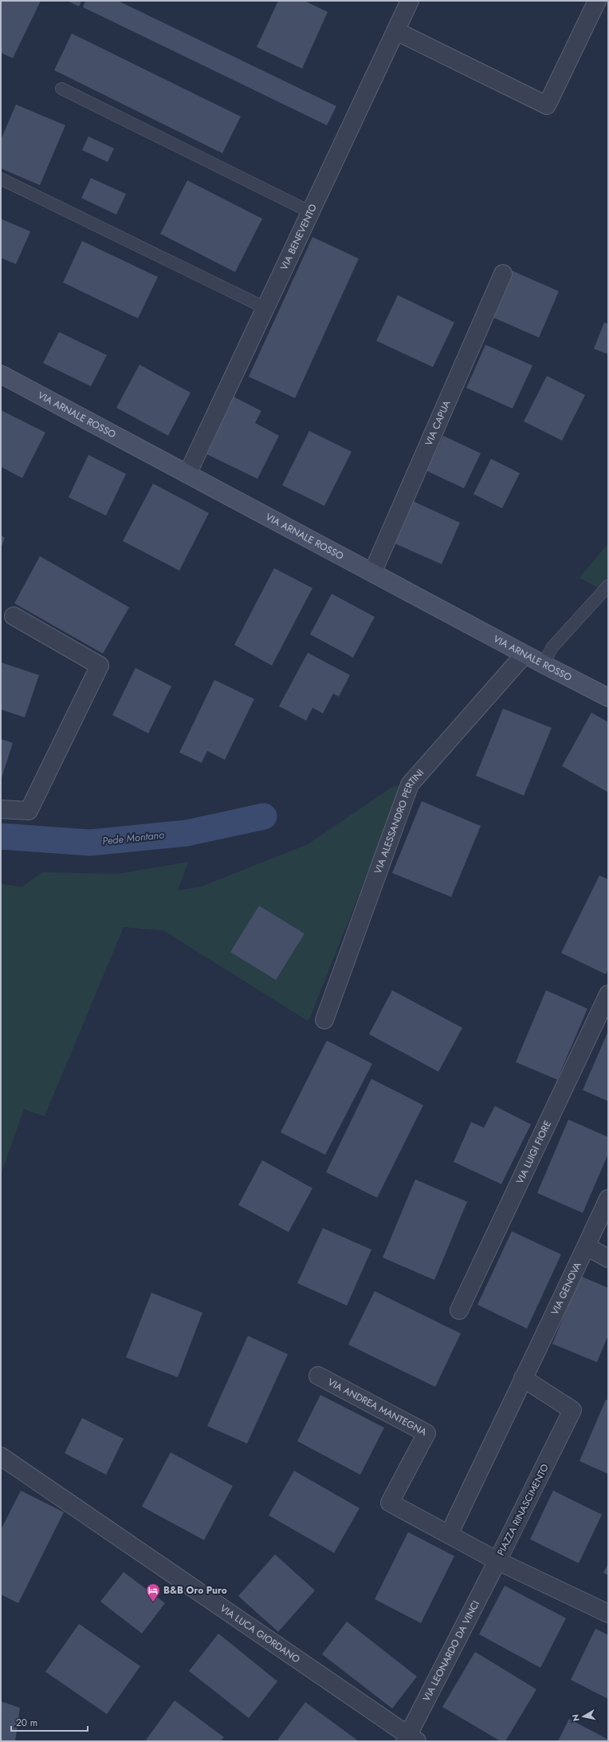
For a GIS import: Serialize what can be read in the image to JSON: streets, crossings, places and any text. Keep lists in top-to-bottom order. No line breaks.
{"streets":{"street":["VIA BENEVENTO","VIA ARNALE ROSSO","VIA CAPUA","VIA ALESSANDRO PERTINI","VIA LUIGI FIORE","VIA GENOVA","VIA ANDREA MANTEGNA","PIAZZA RINASCIMENTO","VIA LUCA GIORDANO","VIA LEONARDO DA VINCI"]},"crossings":[["VIA BENEVENTO","VIA ARNALE ROSSO"],["VIA ARNALE ROSSO","VIA CAPUA"],["VIA ARNALE ROSSO","VIA ALESSANDRO PERTINI"],["VIA GENOVA","PIAZZA RINASCIMENTO"],["VIA ANDREA MANTEGNA","PIAZZA RINASCIMENTO"],["PIAZZA RINASCIMENTO","VIA LEONARDO DA VINCI"],["VIA LUCA GIORDANO","VIA LEONARDO DA VINCI"]],"water":["Pede Montano"],"places":{"hotel":["B&B Oro Puro"]},"scale_bar":"20 m","north":"left"}
